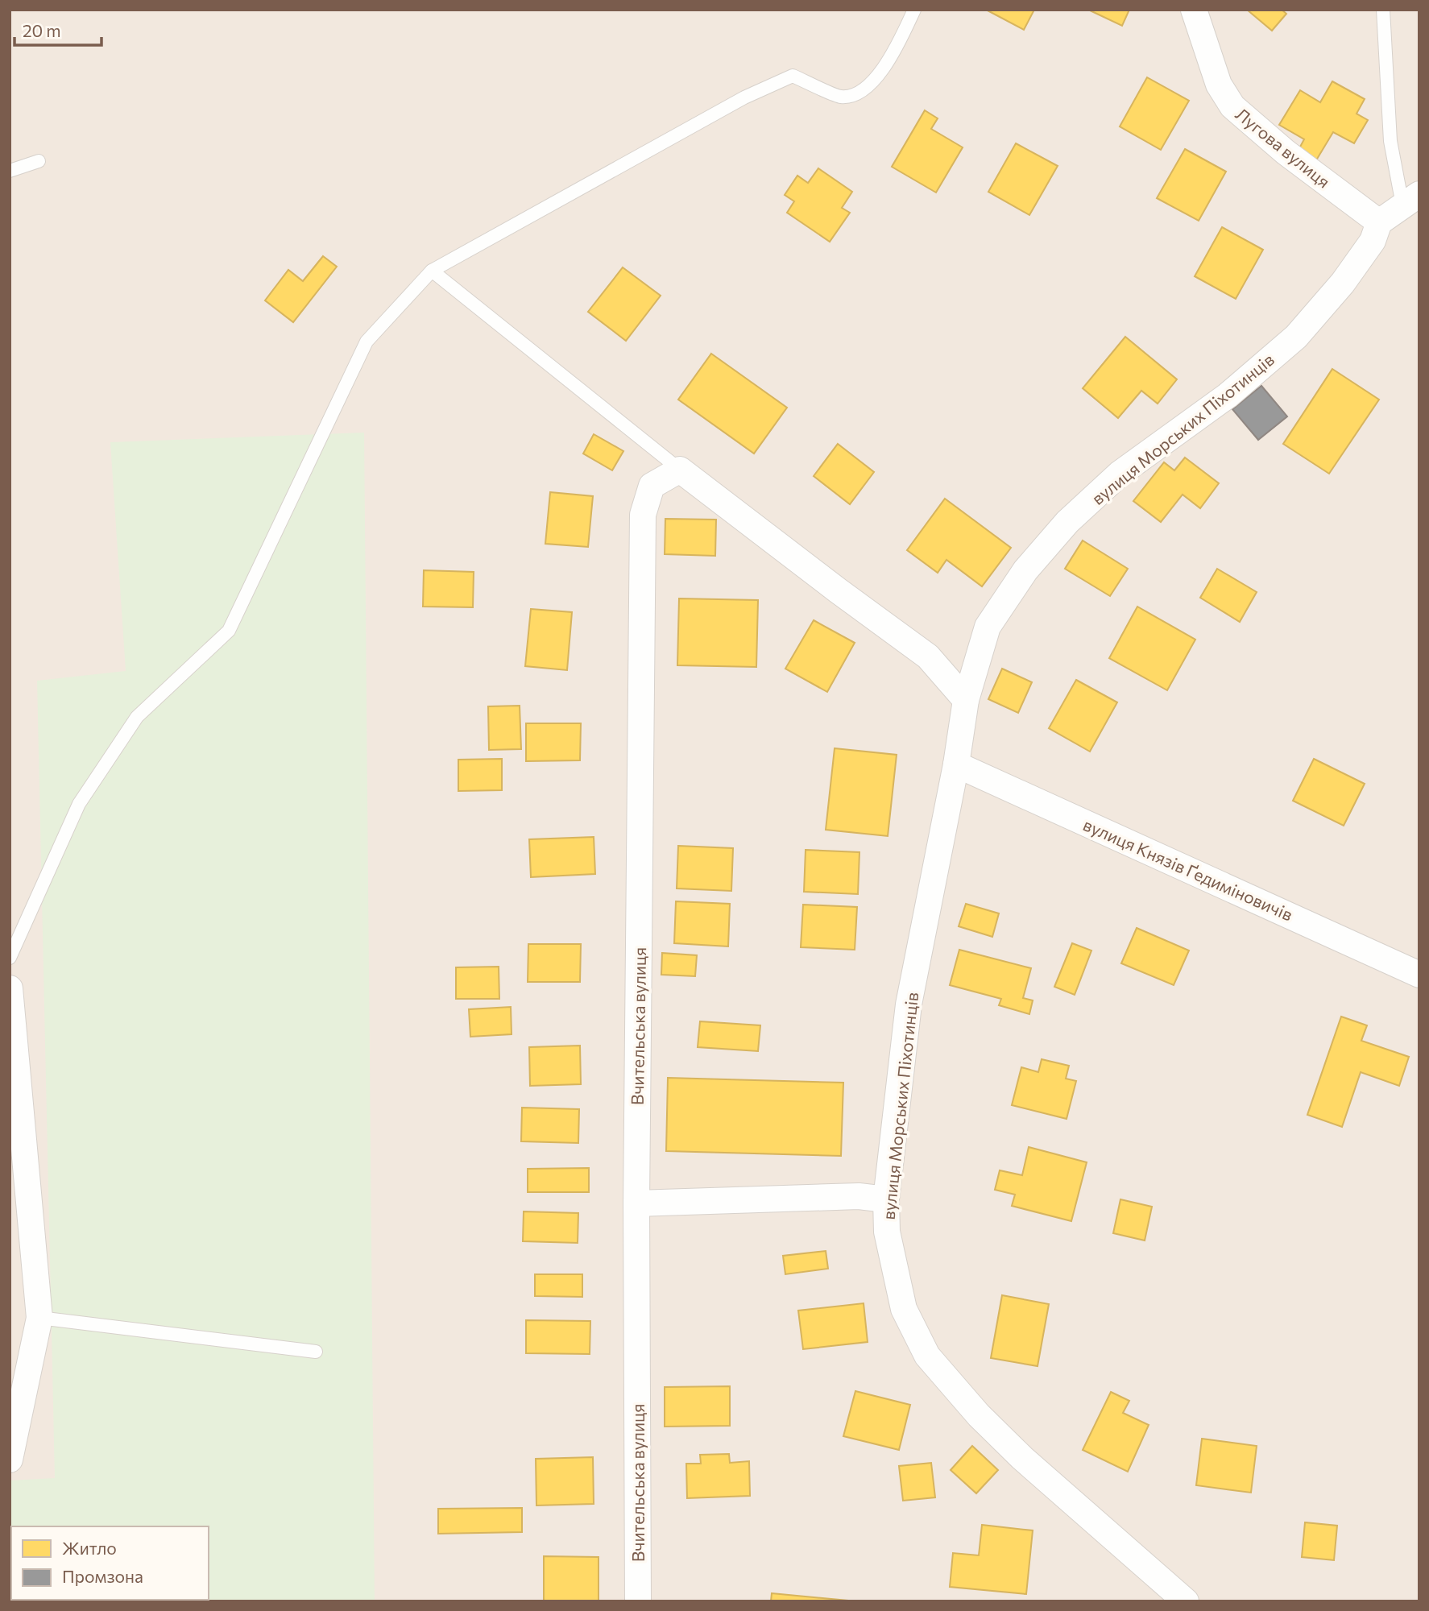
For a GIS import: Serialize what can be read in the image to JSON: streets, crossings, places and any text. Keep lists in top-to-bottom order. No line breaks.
{"streets":{"street":["Лугова вулиця","вулиця Морських Піхотинців","вулиця Князів Ґедиміновичів","Вчительська вулиця"]},"crossings":[["Лугова вулиця","вулиця Морських Піхотинців"],["вулиця Морських Піхотинців","вулиця Князів Ґедиміновичів"]],"legend":["Житло","Промзона"],"scale_bar":"20 m"}
